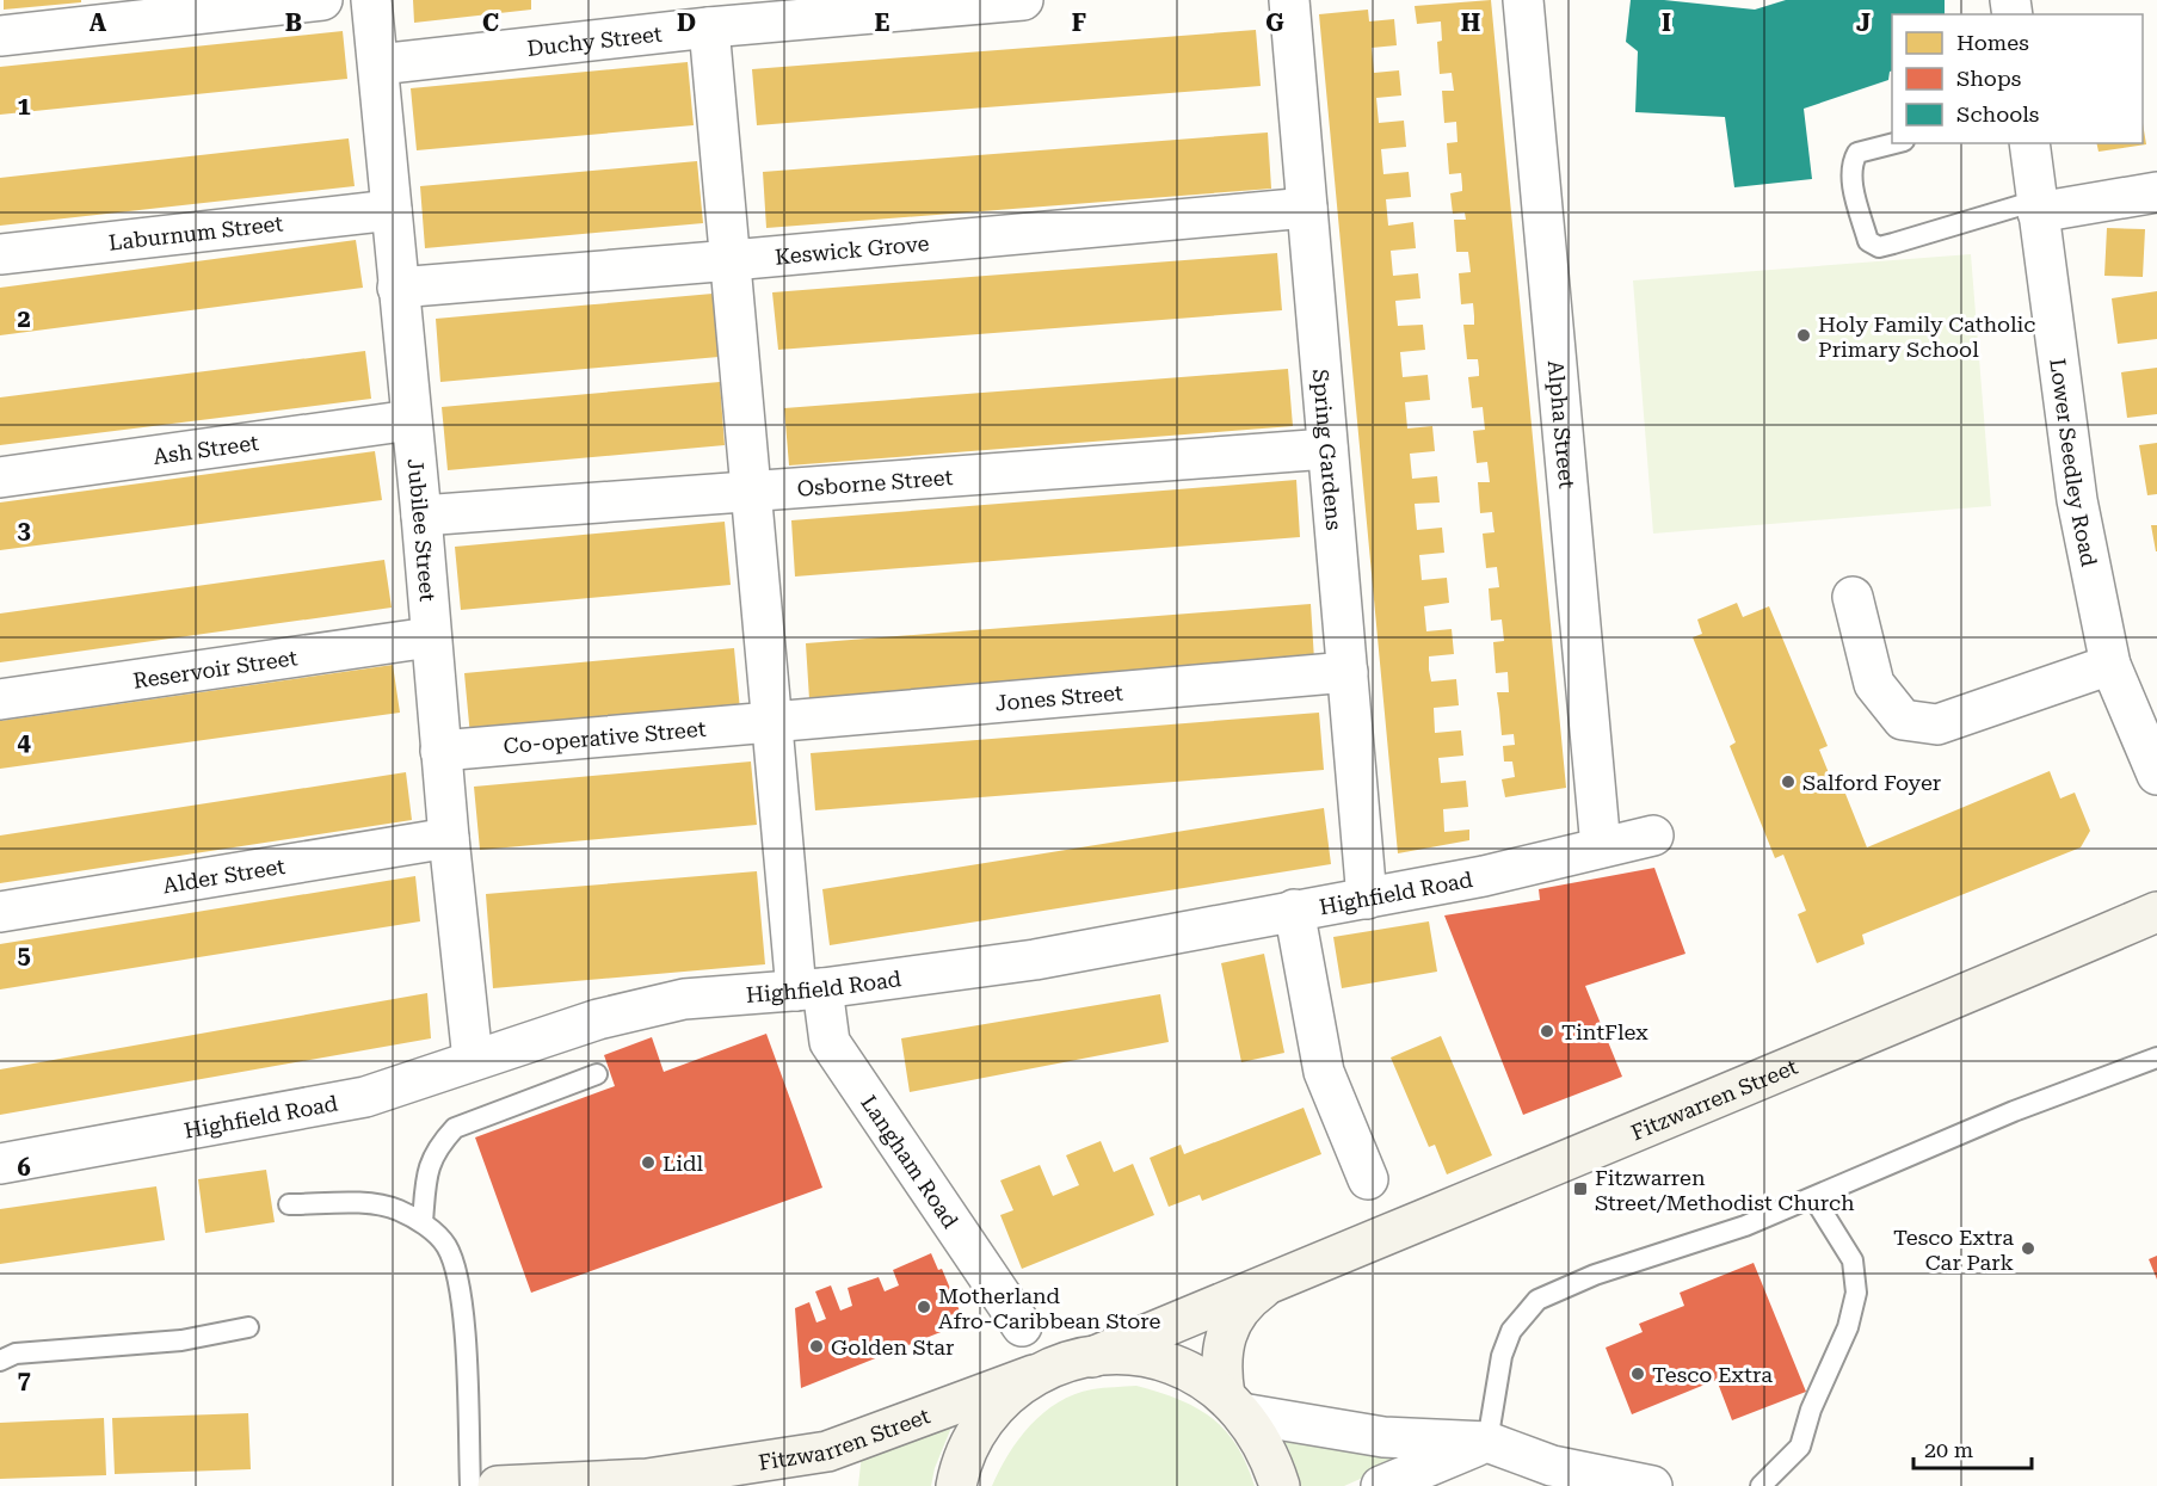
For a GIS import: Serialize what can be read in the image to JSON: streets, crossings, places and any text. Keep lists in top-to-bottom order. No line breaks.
{"streets":{"street":["Duchy Street","Laburnum Street","Keswick Grove","Alpha Street","Ash Street","Spring Gardens","Lower Seedley Road","Osborne Street","Jubilee Street","Reservoir Street","Jones Street","Co-operative Street","Alder Street","Highfield Road","Fitzwarren Street","Langham Road"]},"crossings":[["Duchy Street","Jubilee Street"],["Duchy Street","Langham Road"],["Laburnum Street","Jubilee Street"],["Keswick Grove","Spring Gardens"],["Keswick Grove","Jubilee Street"],["Keswick Grove","Langham Road"],["Alpha Street","Highfield Road"],["Ash Street","Jubilee Street"],["Spring Gardens","Osborne Street"],["Spring Gardens","Jones Street"],["Spring Gardens","Highfield Road"],["Osborne Street","Jubilee Street"],["Osborne Street","Langham Road"],["Jubilee Street","Reservoir Street"],["Jubilee Street","Co-operative Street"],["Jubilee Street","Alder Street"],["Jubilee Street","Highfield Road"],["Jones Street","Co-operative Street"],["Jones Street","Langham Road"],["Co-operative Street","Langham Road"],["Highfield Road","Langham Road"]],"places":{"other":["Holy Family Catholic Primary School","Salford Foyer","TintFlex","Lidl","Tesco Extra Car Park","Motherland Afro-Caribbean Store","Golden Star","Tesco Extra"],"transit":["Fitzwarren Street/Methodist Church"]},"legend":["Homes","Shops","Schools"],"scale_bar":"20 m","grid":{"columns":["A","B","C","D","E","F","G","H","I","J"],"rows":["1","2","3","4","5","6","7"]}}
